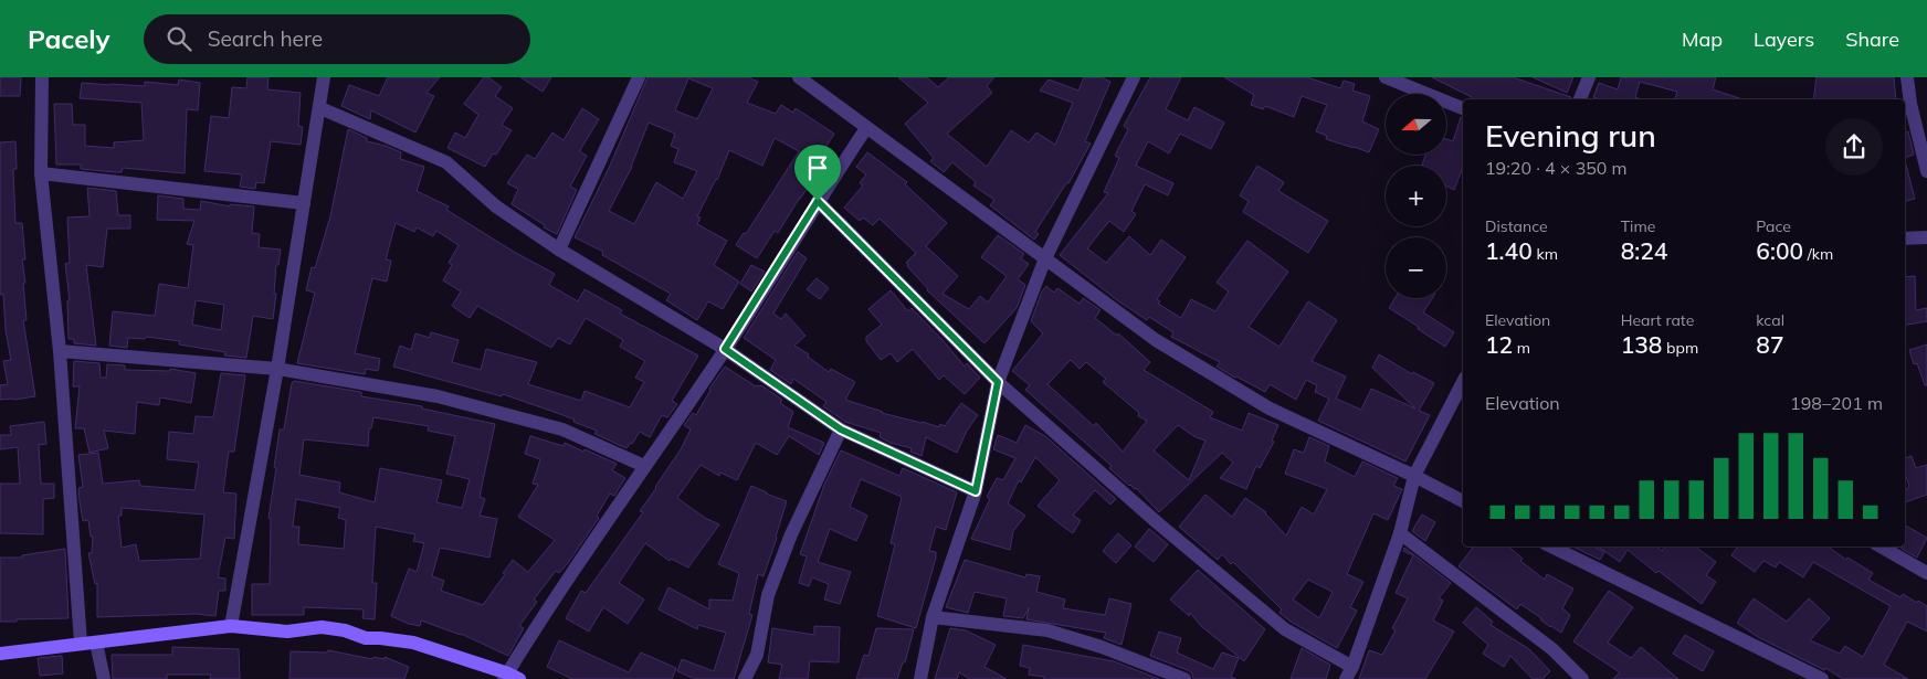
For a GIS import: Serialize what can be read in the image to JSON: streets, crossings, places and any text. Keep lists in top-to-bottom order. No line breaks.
{"north":"left","page":{"header":"Pacely","search":"Search here","nav":["Map","Layers","Share"],"map_buttons":["+","−"],"heading":["Evening run","19:20 · 4 × 350 m"],"stats":[["Distance","1.40 km"],["Time","8:24"],["Pace","6:00 /km"],["Elevation","12 m"],["Heart rate","138 bpm"],["kcal","87"]],"chart":["Elevation","198–201 m"]}}
